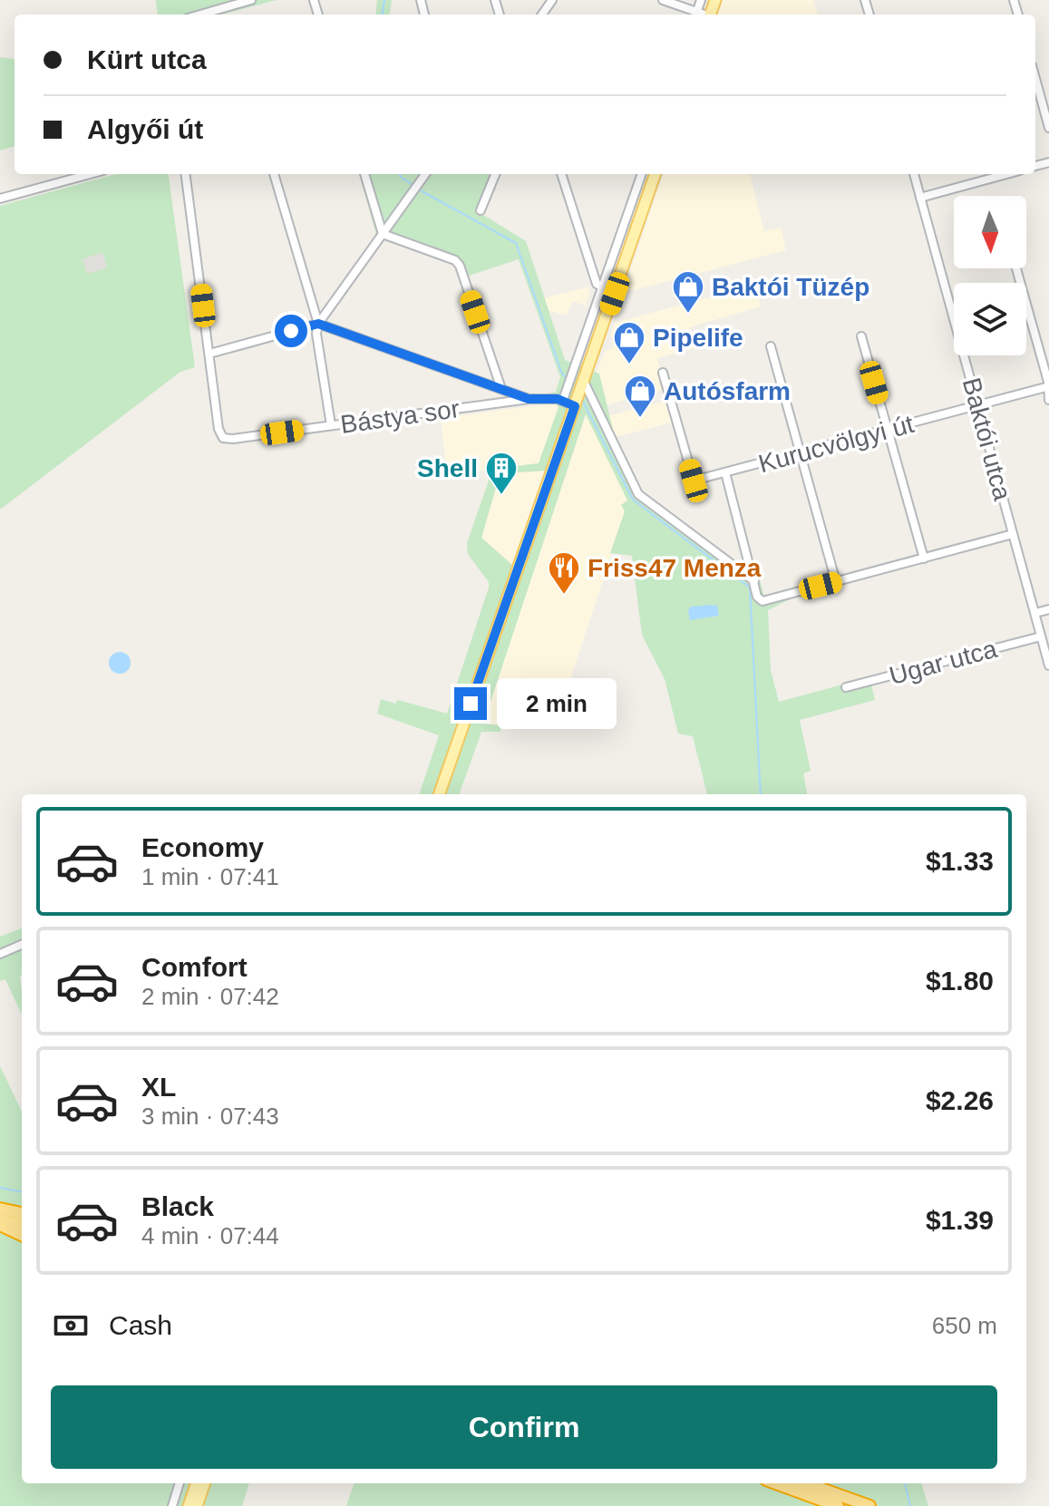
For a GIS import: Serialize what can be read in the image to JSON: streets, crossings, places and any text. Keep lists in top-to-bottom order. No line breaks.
{"streets":{"street":["Bástya sor","Baktói utca","Kurucvölgyi út","Ugar utca"]},"crossings":[["Baktói utca","Kurucvölgyi út"],["Baktói utca","Ugar utca"]],"places":{"shop":["Baktói Tüzép","Pipelife","Autósfarm"],"building":["Shell"],"restaurant":["Friss47 Menza"]},"north":"bottom","page":{"banner":["Kürt utca","Algyői út"],"bubble":"2 min","list":[{"name":"Economy","note":"1 min · 07:41","value":"$1.33"},{"name":"Comfort","note":"2 min · 07:42","value":"$1.80"},{"name":"XL","note":"3 min · 07:43","value":"$2.26"},{"name":"Black","note":"4 min · 07:44","value":"$1.39"}],"pay":["Cash","650 m"],"buttons":"Confirm"}}
